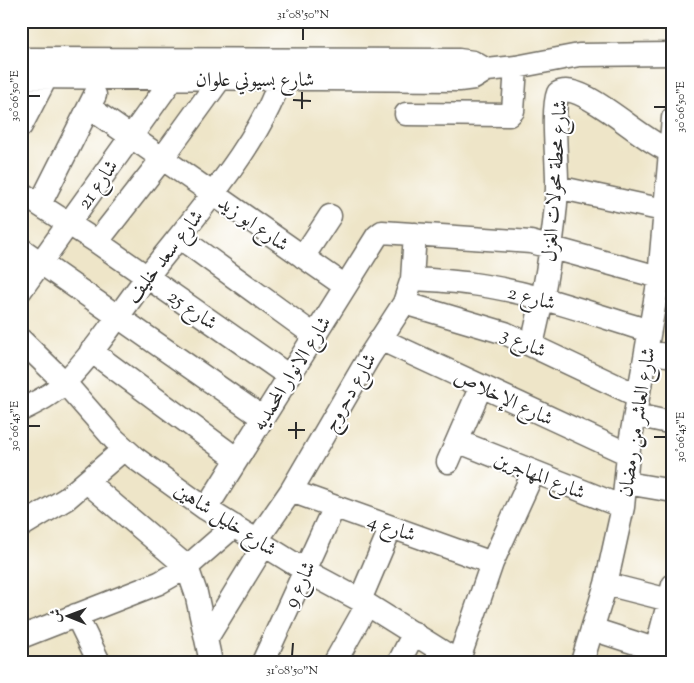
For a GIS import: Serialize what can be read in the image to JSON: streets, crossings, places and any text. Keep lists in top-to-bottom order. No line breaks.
{"streets":{"street":["شارع بسيوني علوان","شارع محطة محولات الغزل","شارع 21","شارع ابو زيد","شارع سعد خليف","شارع 2","شارع 25","شارع 3","شارع الانوار المحمديه","شارع دحروج","شارع الإخلاص","شارع العاشر من رمضان","شارع المهاجرين","شارع خليل شاهين","شارع 4","شارع 9"]},"crossings":[["شارع بسيوني علوان","شارع 21"],["شارع بسيوني علوان","شارع سعد خليف"],["شارع محطة محولات الغزل","شارع 2"],["شارع محطة محولات الغزل","شارع 3"],["شارع 21","شارع ابو زيد"],["شارع 21","شارع 25"],["شارع ابو زيد","شارع سعد خليف"],["شارع ابو زيد","شارع الانوار المحمديه"],["شارع سعد خليف","شارع 25"],["شارع سعد خليف","شارع خليل شاهين"],["شارع 2","شارع دحروج"],["شارع 2","شارع العاشر من رمضان"],["شارع 25","شارع الانوار المحمديه"],["شارع 3","شارع دحروج"],["شارع 3","شارع العاشر من رمضان"],["شارع الانوار المحمديه","شارع دحروج"],["شارع الانوار المحمديه","شارع خليل شاهين"],["شارع دحروج","شارع الإخلاص"],["شارع دحروج","شارع خليل شاهين"],["شارع دحروج","شارع 4"],["شارع الإخلاص","شارع العاشر من رمضان"],["شارع العاشر من رمضان","شارع المهاجرين"],["شارع خليل شاهين","شارع 9"],["شارع 4","شارع 9"]],"north":"left","coordinates":["31°08'50\"N","30°06'50\"E","30°06'45\"E"]}
